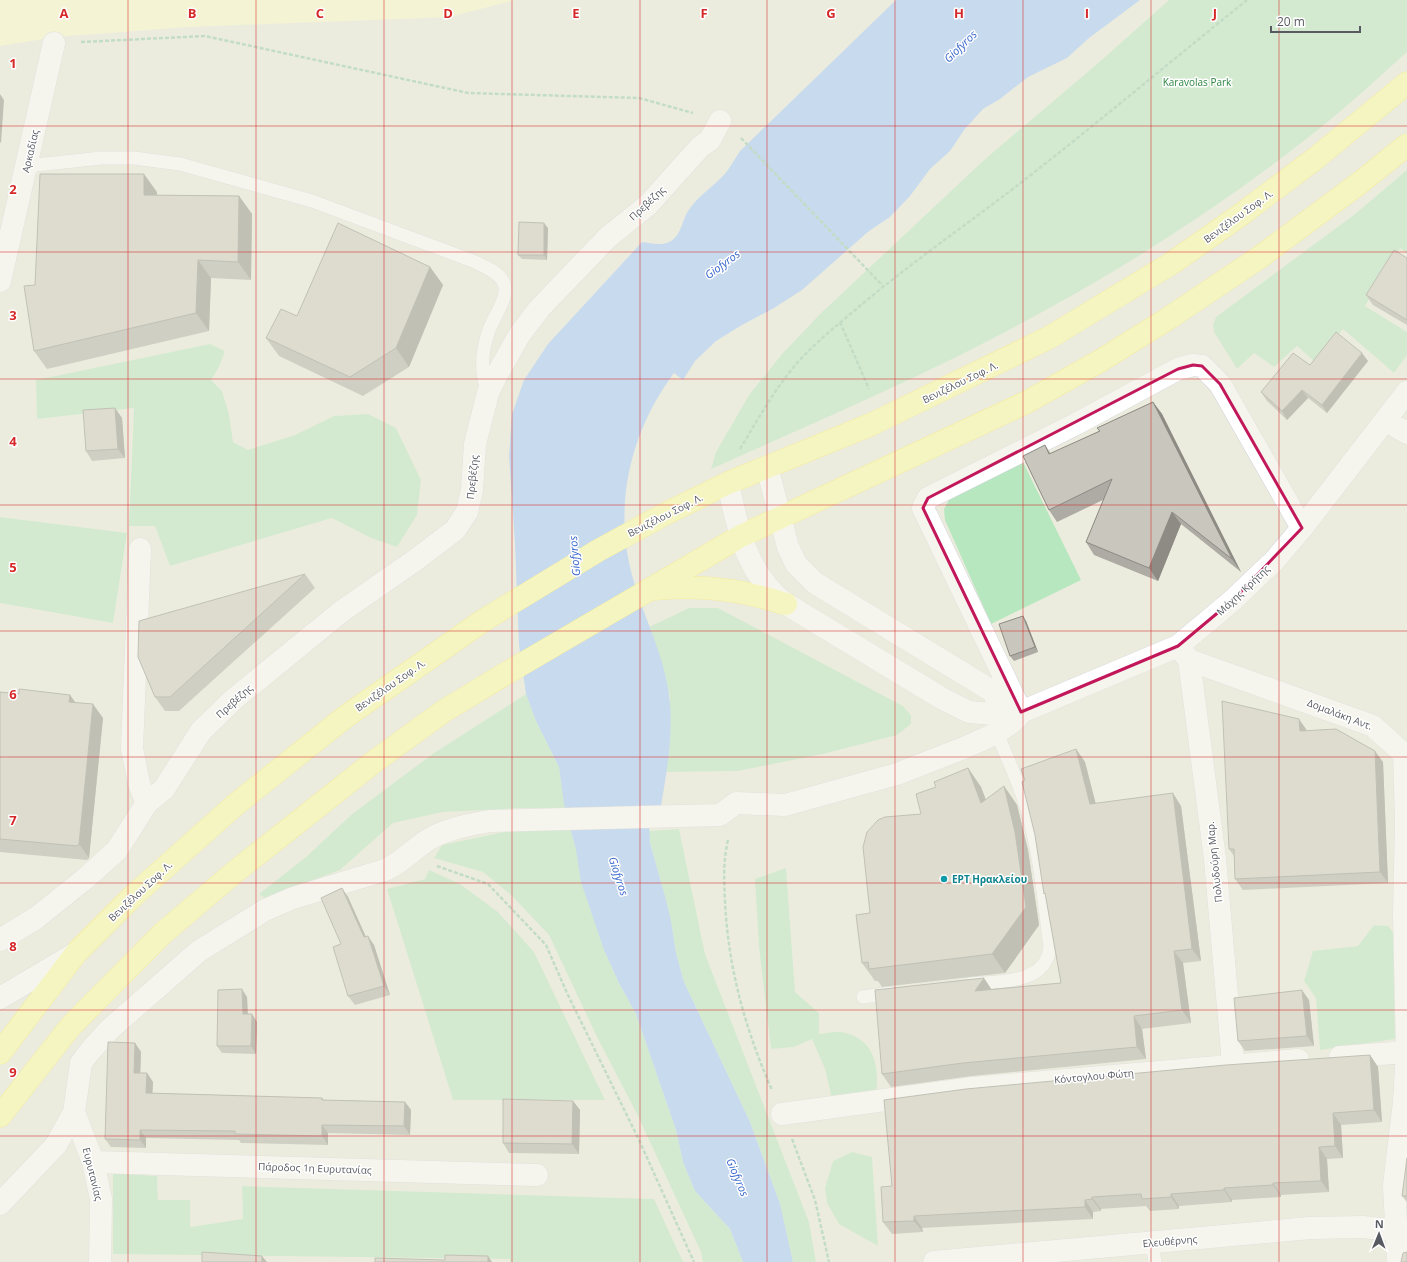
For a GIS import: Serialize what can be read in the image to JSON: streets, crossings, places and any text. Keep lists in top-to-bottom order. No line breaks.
{"streets":{"main road":["Βενιζέλου Σοφ. Λ."],"street":["Αρκαδίας","Πρεβέζης","Μάχης Κρήτης","Δομαλάκη Αντ.","Πολυδούρη Μαρ.","Κόντογλου Φώτη","Πάροδος 1η Ευρυτανίας","Ευρυτανίας","Ελευθέρνης"]},"crossings":[["Μάχης Κρήτης","Δομαλάκη Αντ."],["Μάχης Κρήτης","Πολυδούρη Μαρ."],["Δομαλάκη Αντ.","Πολυδούρη Μαρ."],["Δομαλάκη Αντ.","Κόντογλου Φώτη"],["Δομαλάκη Αντ.","Ελευθέρνης"],["Πολυδούρη Μαρ.","Κόντογλου Φώτη"],["Πάροδος 1η Ευρυτανίας","Ευρυτανίας"]],"water":["Giofyros"],"parks":["Karavolas Park"],"places":["ΕΡΤ Ηρακλείου"],"scale_bar":"20 m","north":"top","grid":{"columns":["A","B","C","D","E","F","G","H","I","J"],"rows":["1","2","3","4","5","6","7","8","9"]}}
